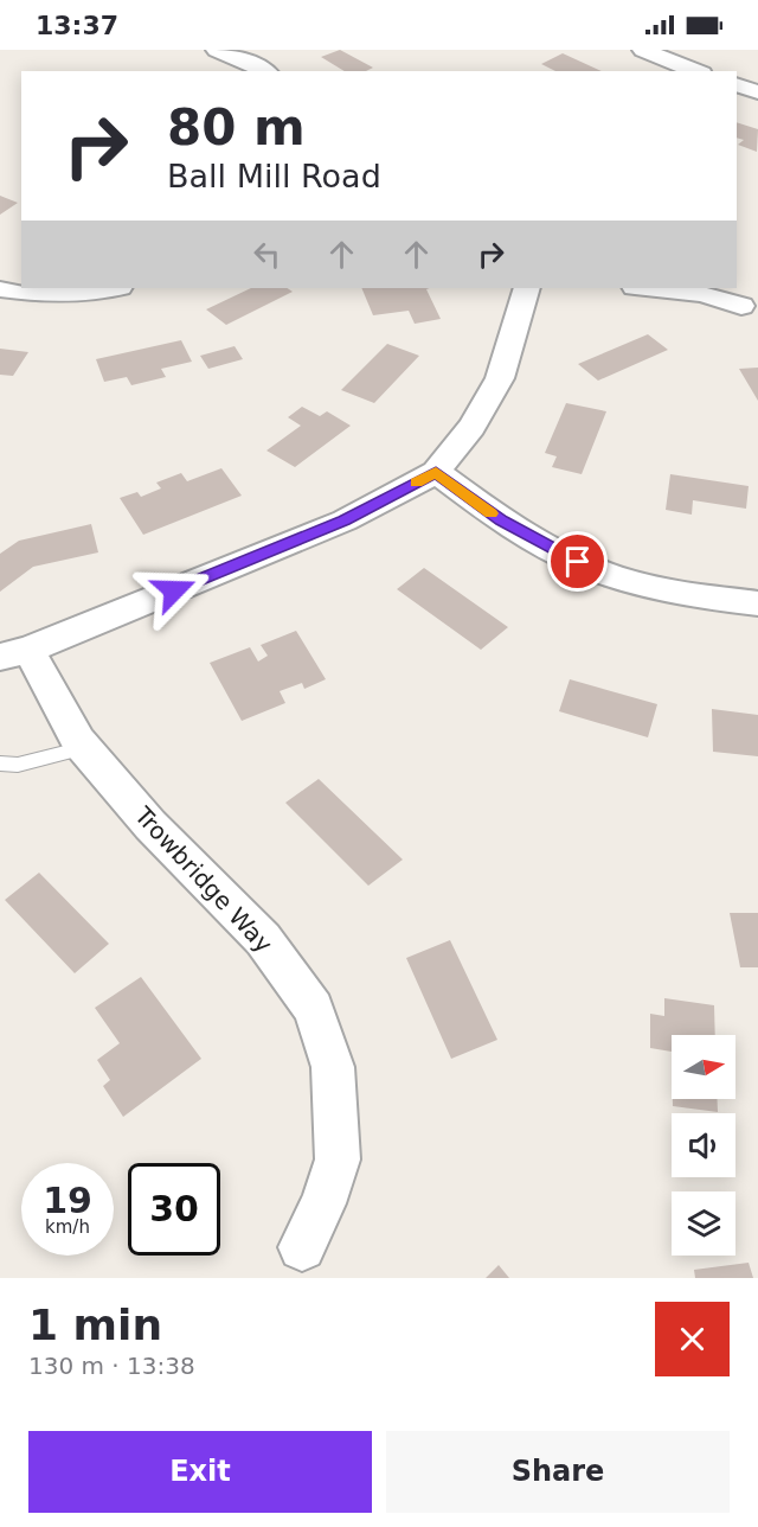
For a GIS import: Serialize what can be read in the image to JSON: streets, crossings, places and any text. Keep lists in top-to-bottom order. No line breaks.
{"streets":{"street":["Trowbridge Way"]},"north":"right","page":{"status":"13:37","turn":["80 m","Ball Mill Road"],"speed":"19 km/h","limit":"30","heading":["1 min","130 m · 13:38"],"buttons":["Exit","Share"]}}
